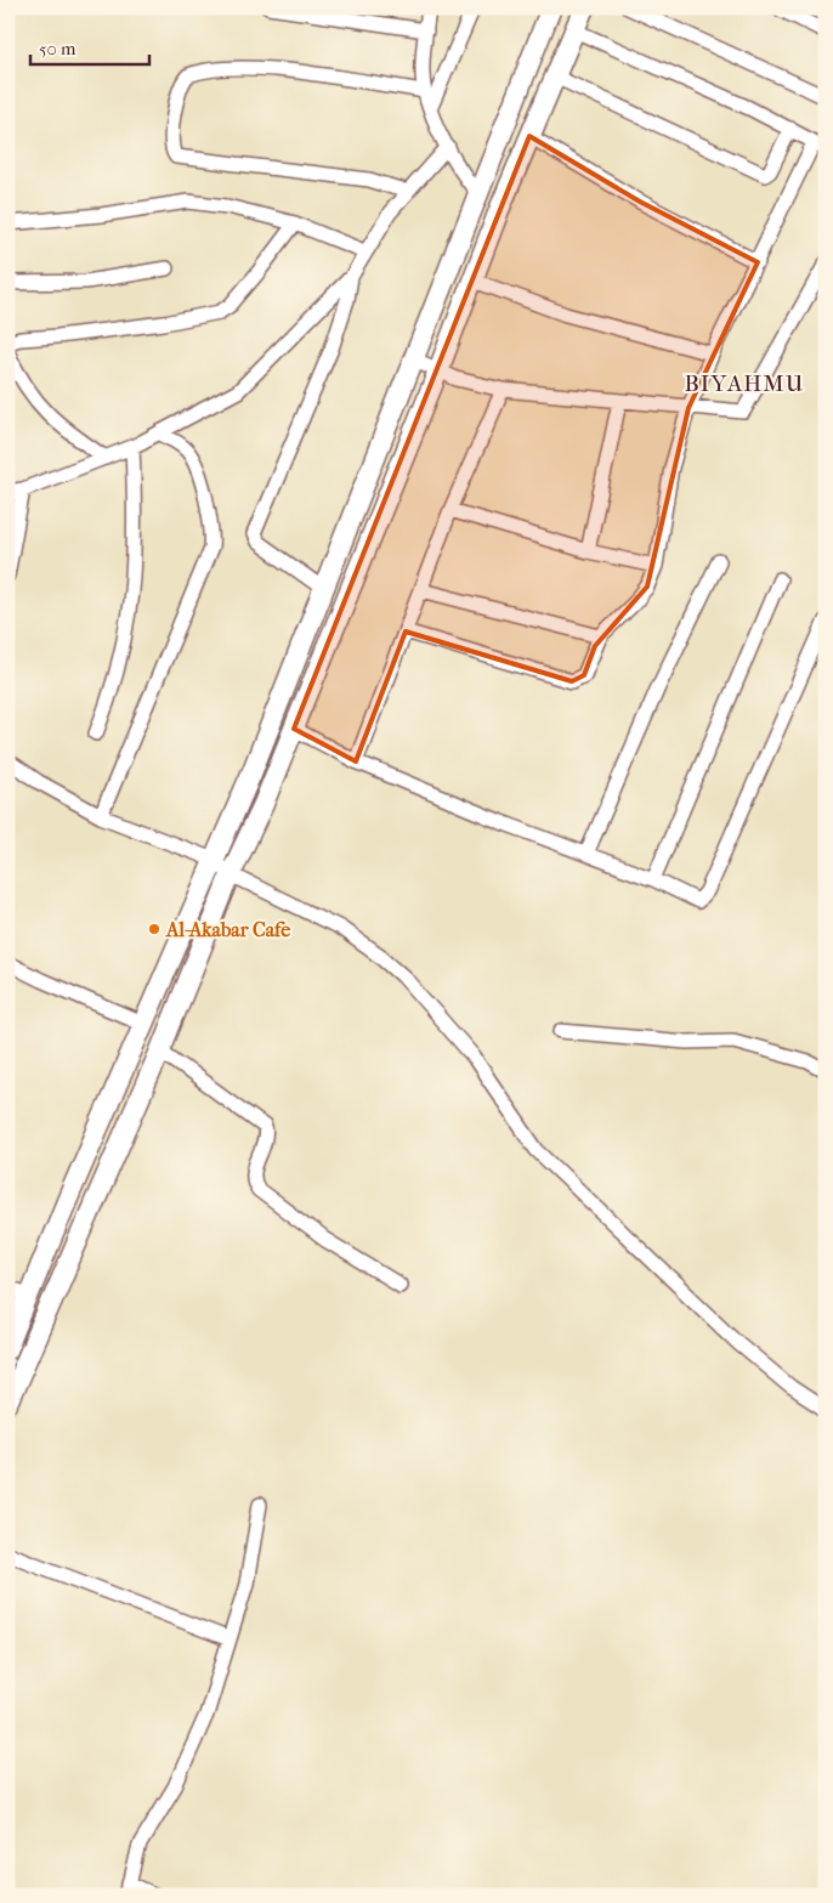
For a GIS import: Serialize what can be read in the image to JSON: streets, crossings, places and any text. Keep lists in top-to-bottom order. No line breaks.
{"districts":["BIYAHMU"],"places":["Al-Akabar Cafe"],"scale_bar":"50 m"}
